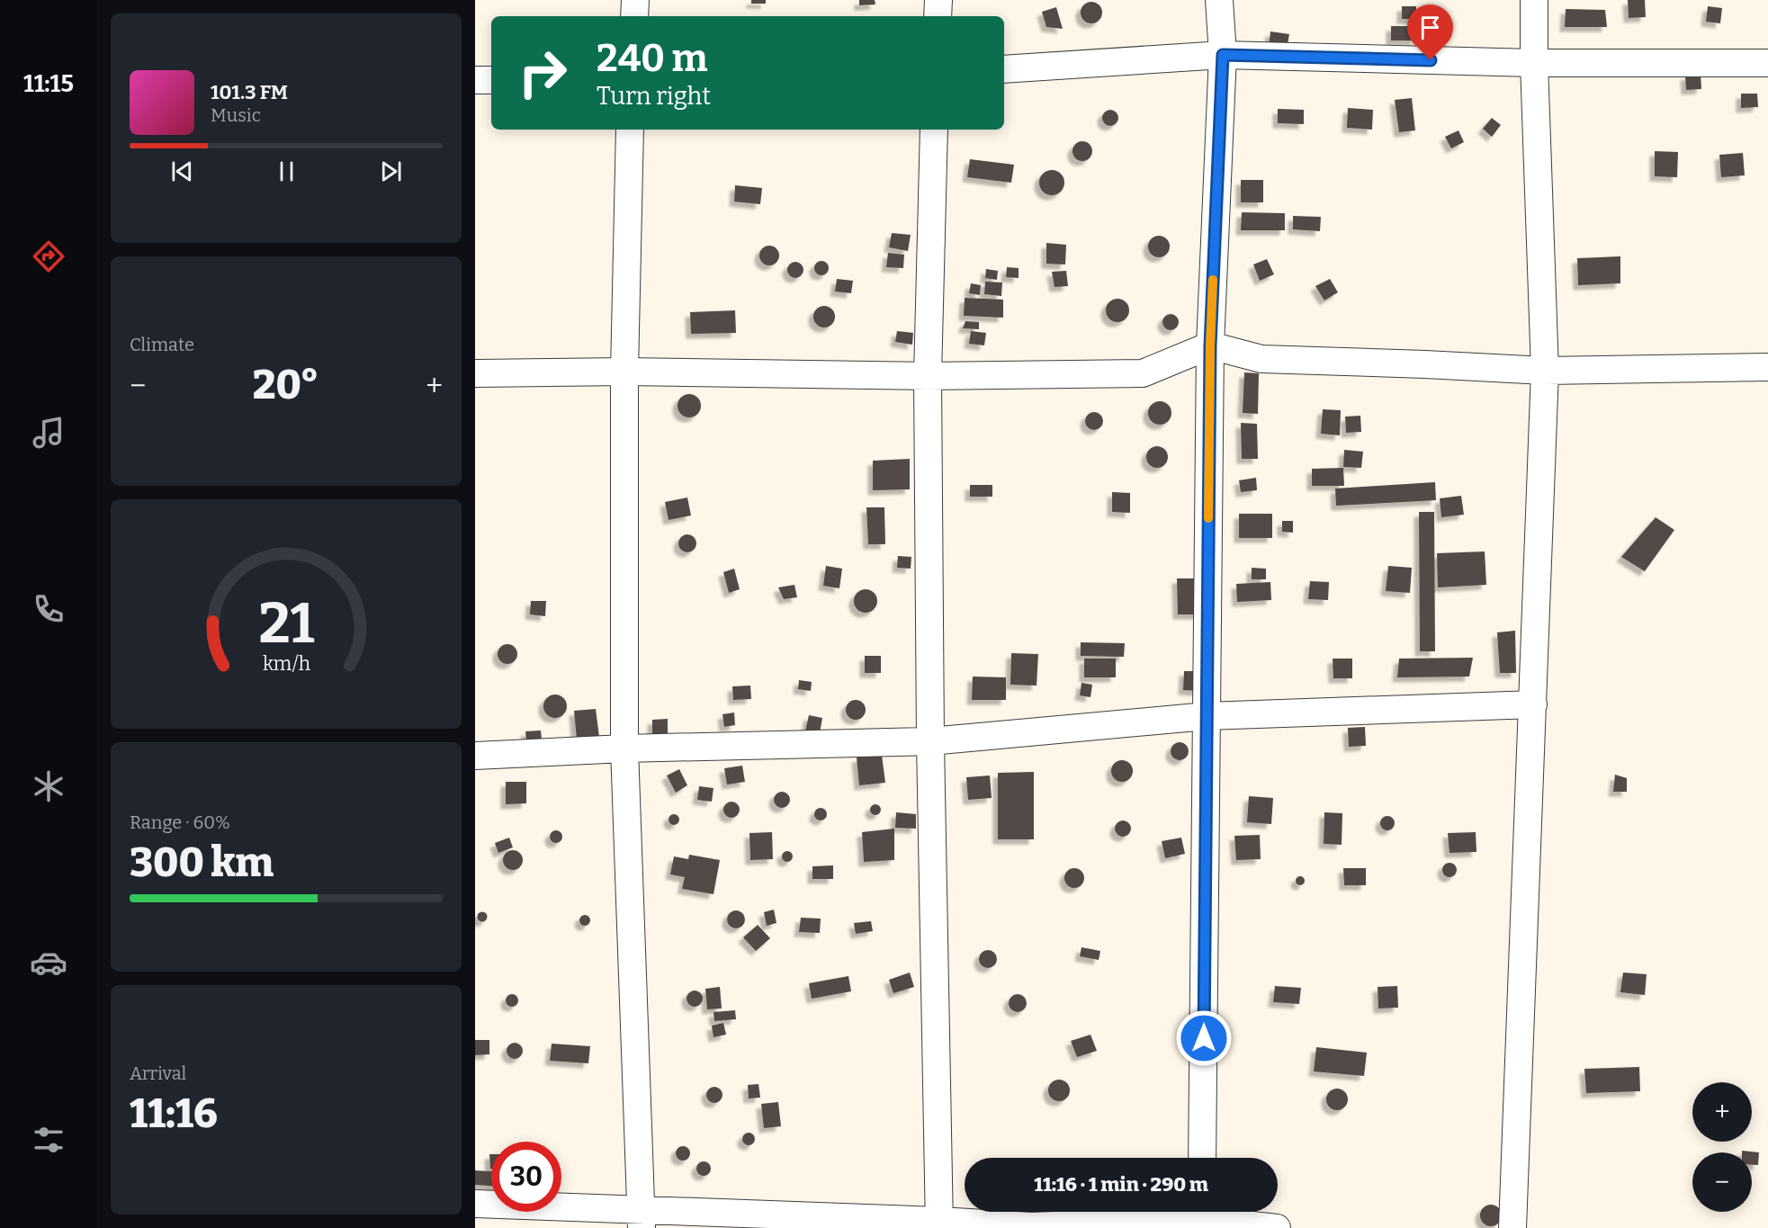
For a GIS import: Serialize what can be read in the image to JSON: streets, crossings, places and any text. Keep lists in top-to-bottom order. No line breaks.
{"page":{"tabs":"11:15","turn":["240 m","Turn right"],"song":["101.3 FM","Music"],"tile":["Climate",["Range · 60%","300 km"],["Arrival","11:16"]],"heat":["−","20°","+"],"map_buttons":["+","−"],"limit":"30","trip":"11:16 · 1 min · 290 m","gauge":["21","km/h"]}}
